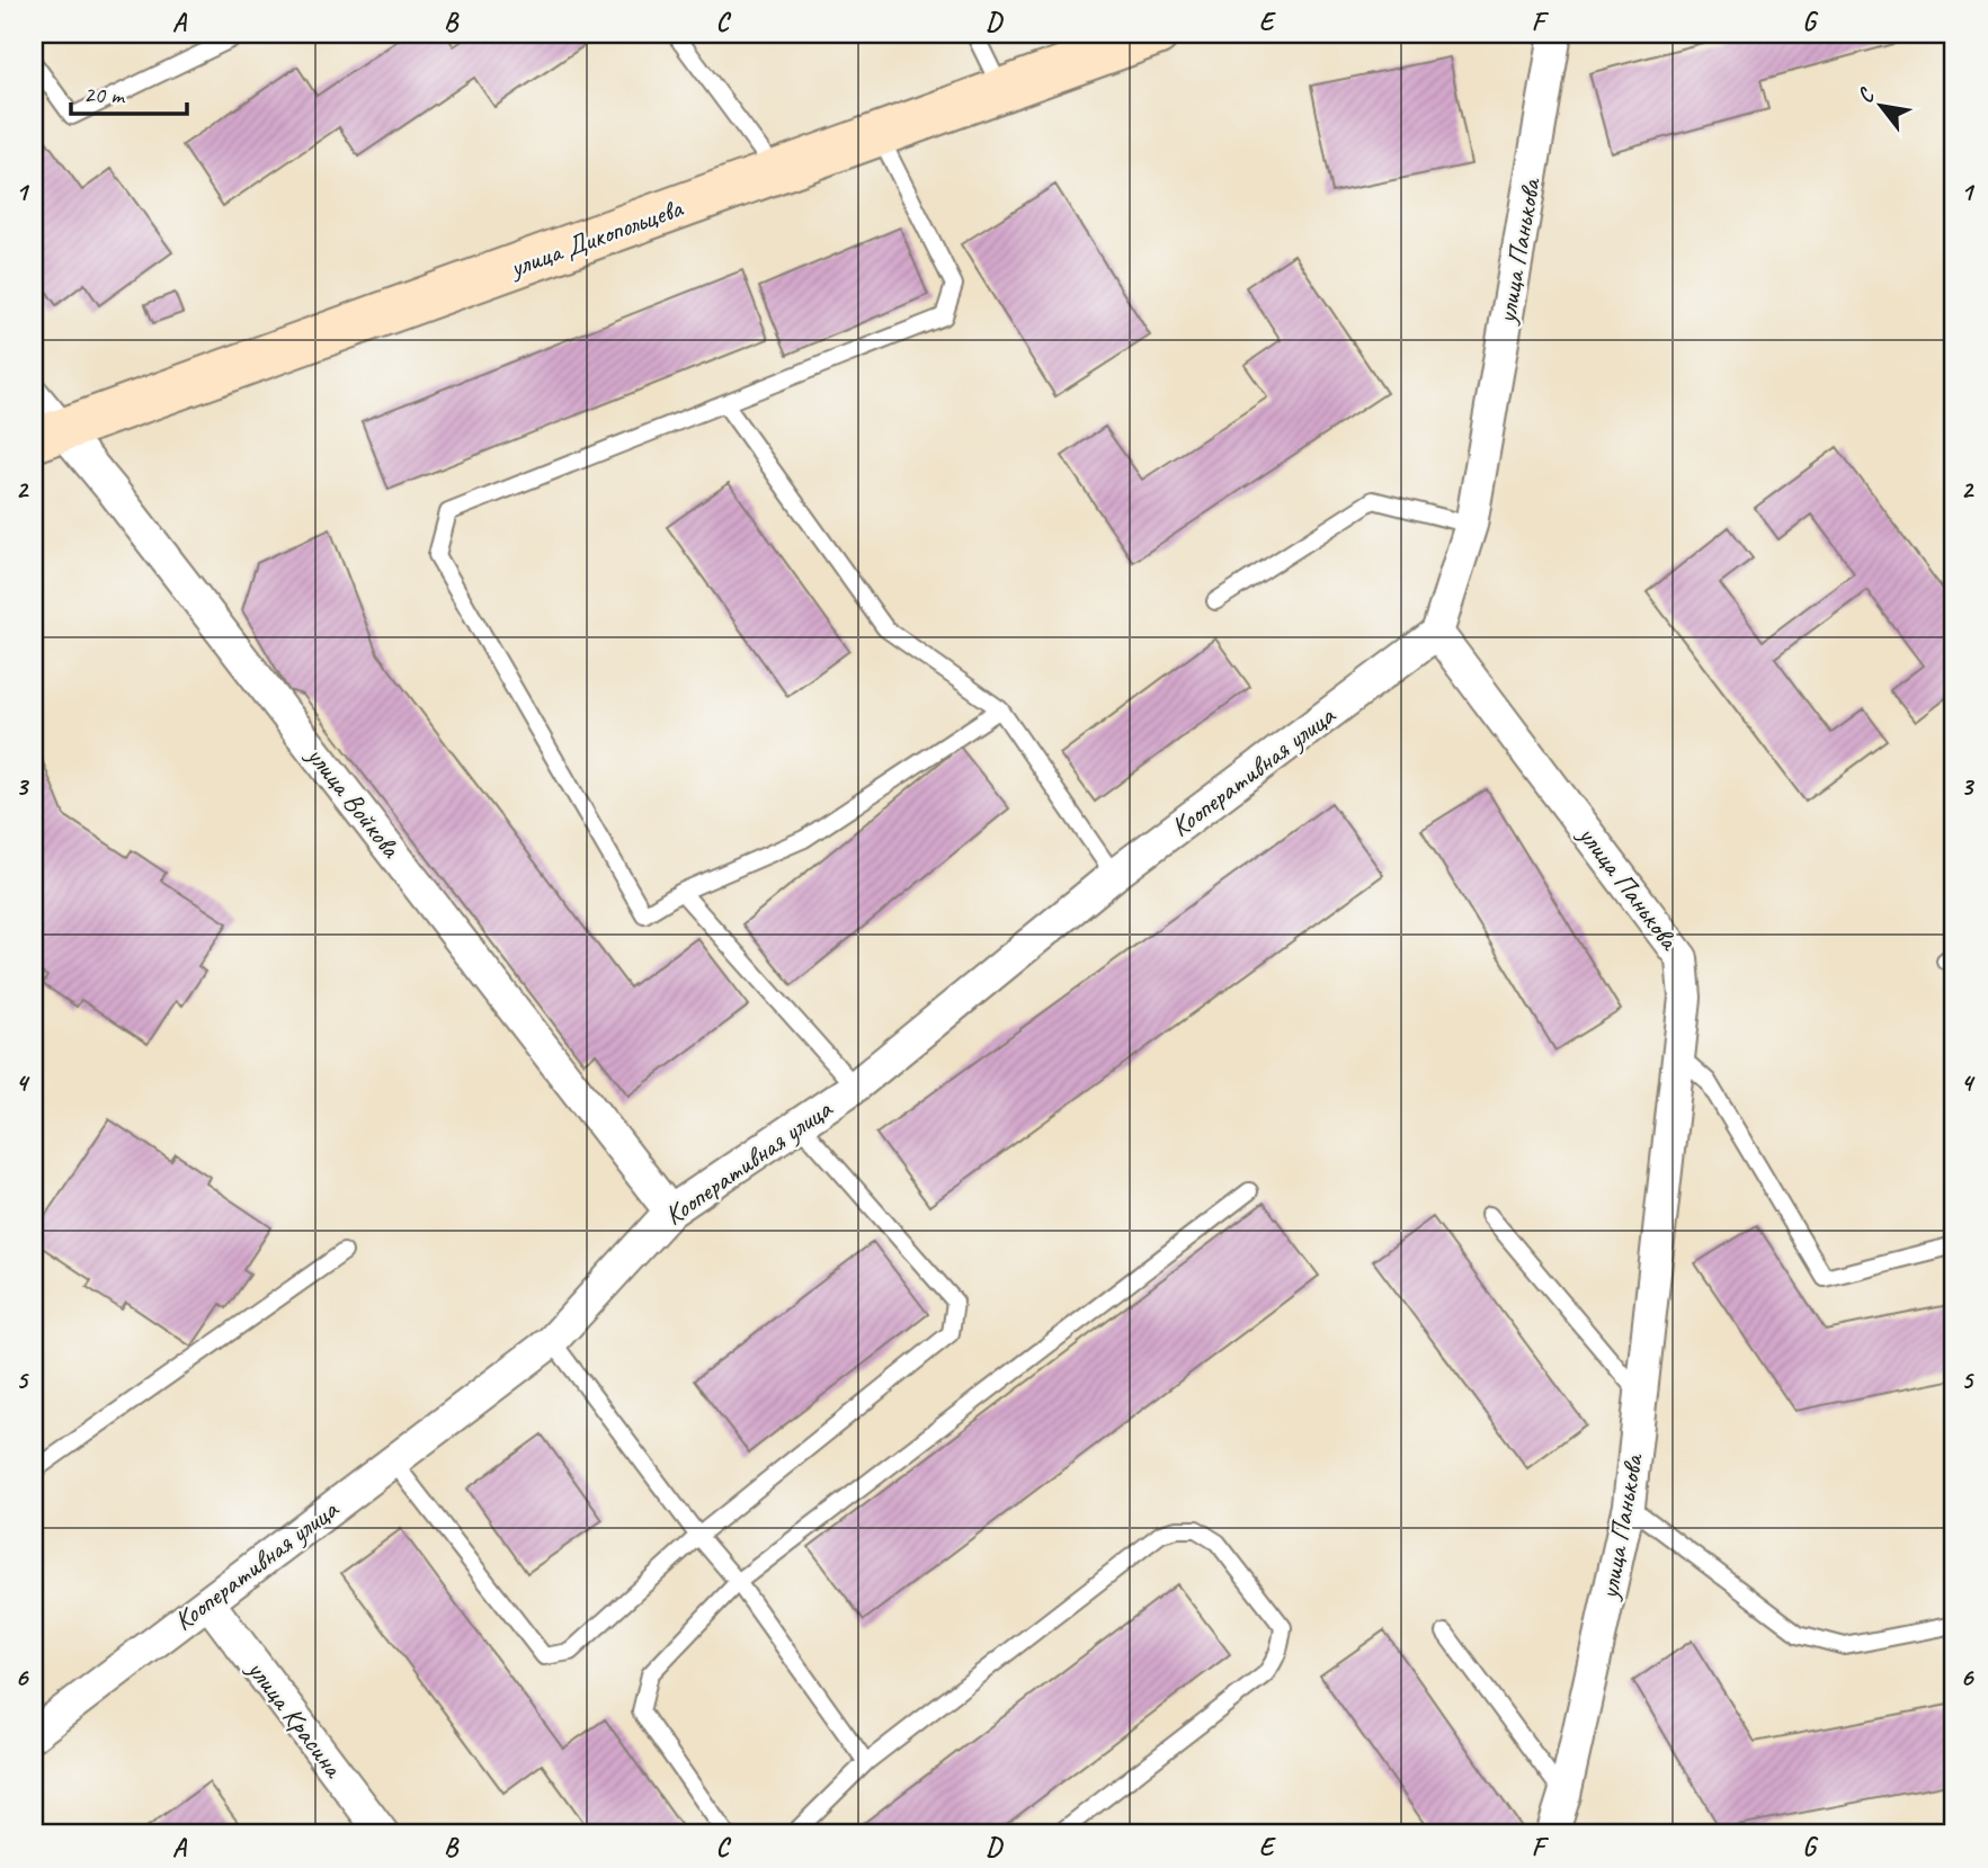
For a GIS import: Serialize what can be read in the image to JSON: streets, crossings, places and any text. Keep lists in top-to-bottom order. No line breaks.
{"streets":{"main road":["улица Дикопольцева"],"street":["улица Панькова","Кооперативная улица","улица Войкова","улица Красина"]},"crossings":[["улица Дикопольцева","улица Войкова"],["улица Панькова","Кооперативная улица"],["Кооперативная улица","улица Войкова"],["Кооперативная улица","улица Красина"]],"scale_bar":"20 m","north":"top left","grid":{"columns":["A","B","C","D","E","F","G"],"rows":["1","2","3","4","5","6"]}}
